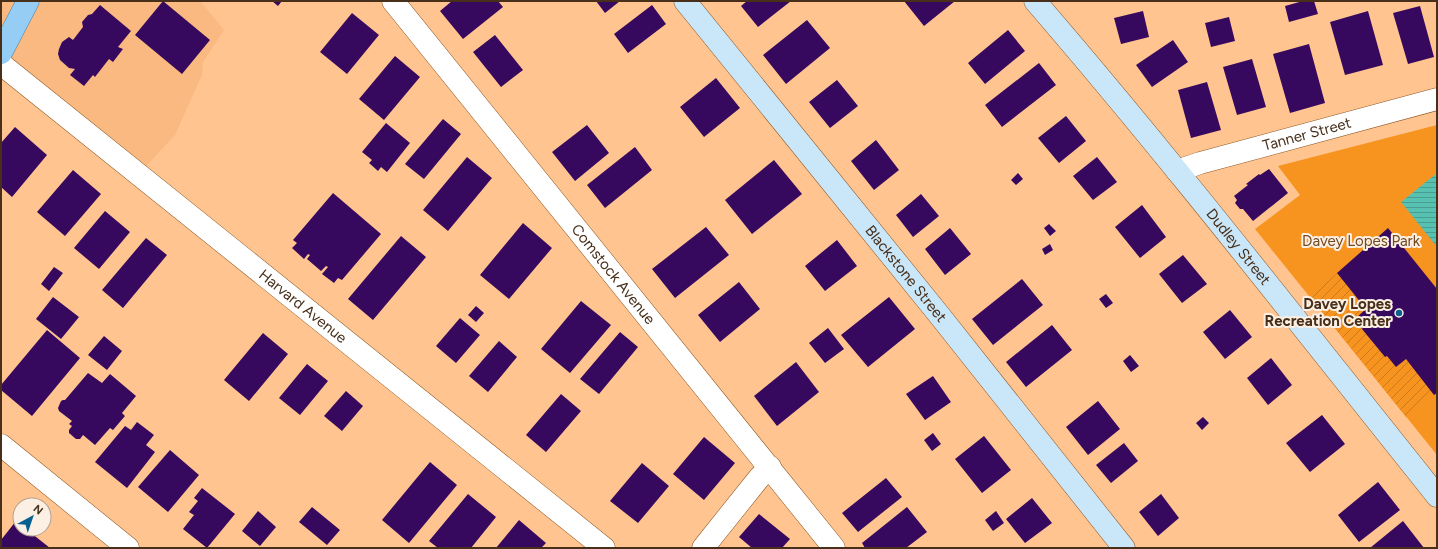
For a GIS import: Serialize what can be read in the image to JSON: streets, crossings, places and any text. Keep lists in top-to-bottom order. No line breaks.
{"streets":{"street":["Tanner Street","Dudley Street","Comstock Avenue","Blackstone Street","Harvard Avenue"]},"crossings":[["Tanner Street","Dudley Street"]],"parks":["Davey Lopes Park"],"places":["Davey Lopes Recreation Center"],"north":"top right"}
